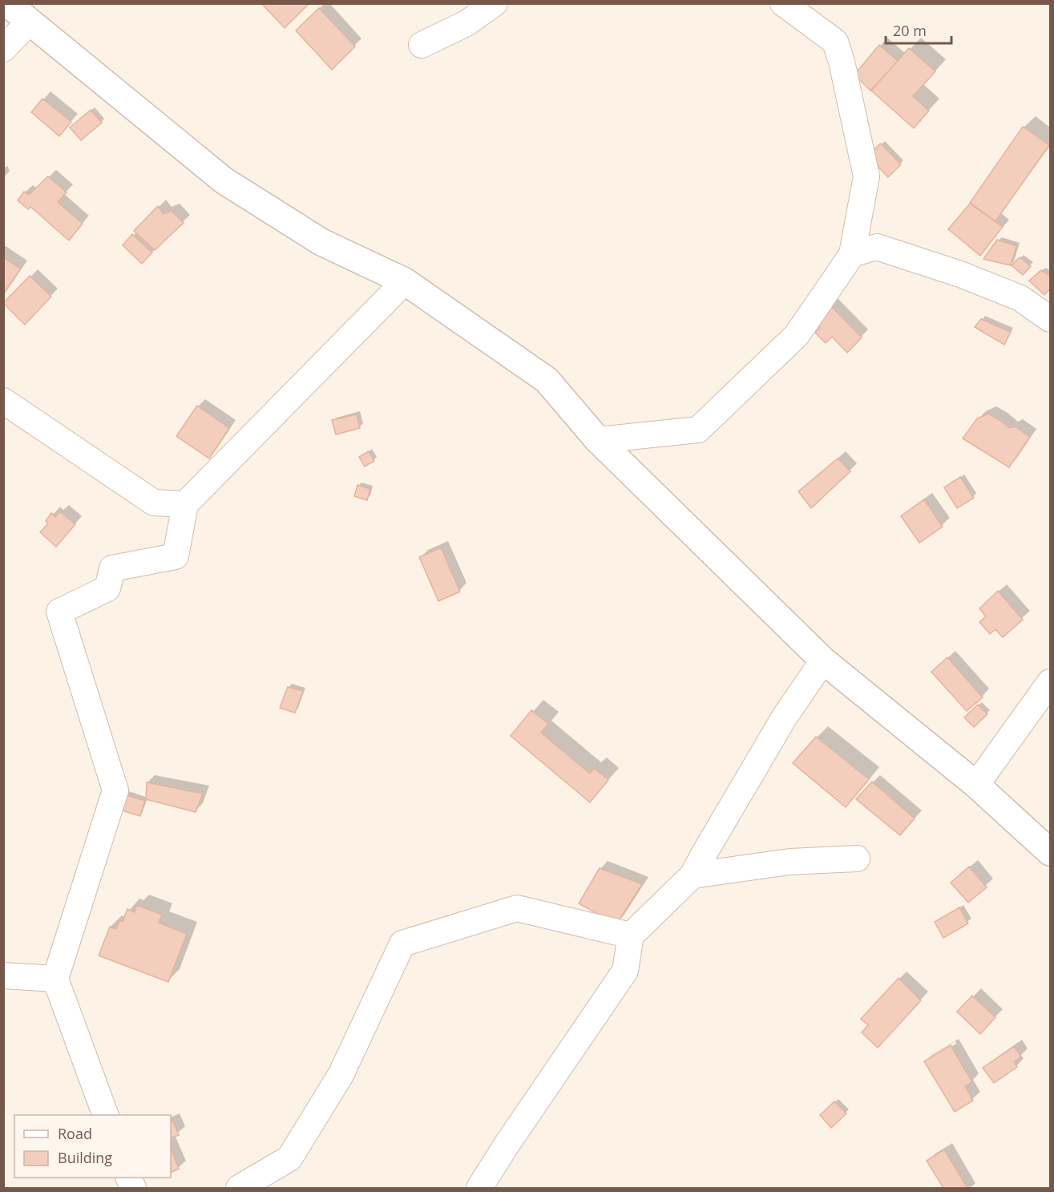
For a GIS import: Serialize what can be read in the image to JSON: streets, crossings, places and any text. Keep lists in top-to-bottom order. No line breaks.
{"legend":["Road","Building"],"scale_bar":"20 m"}
